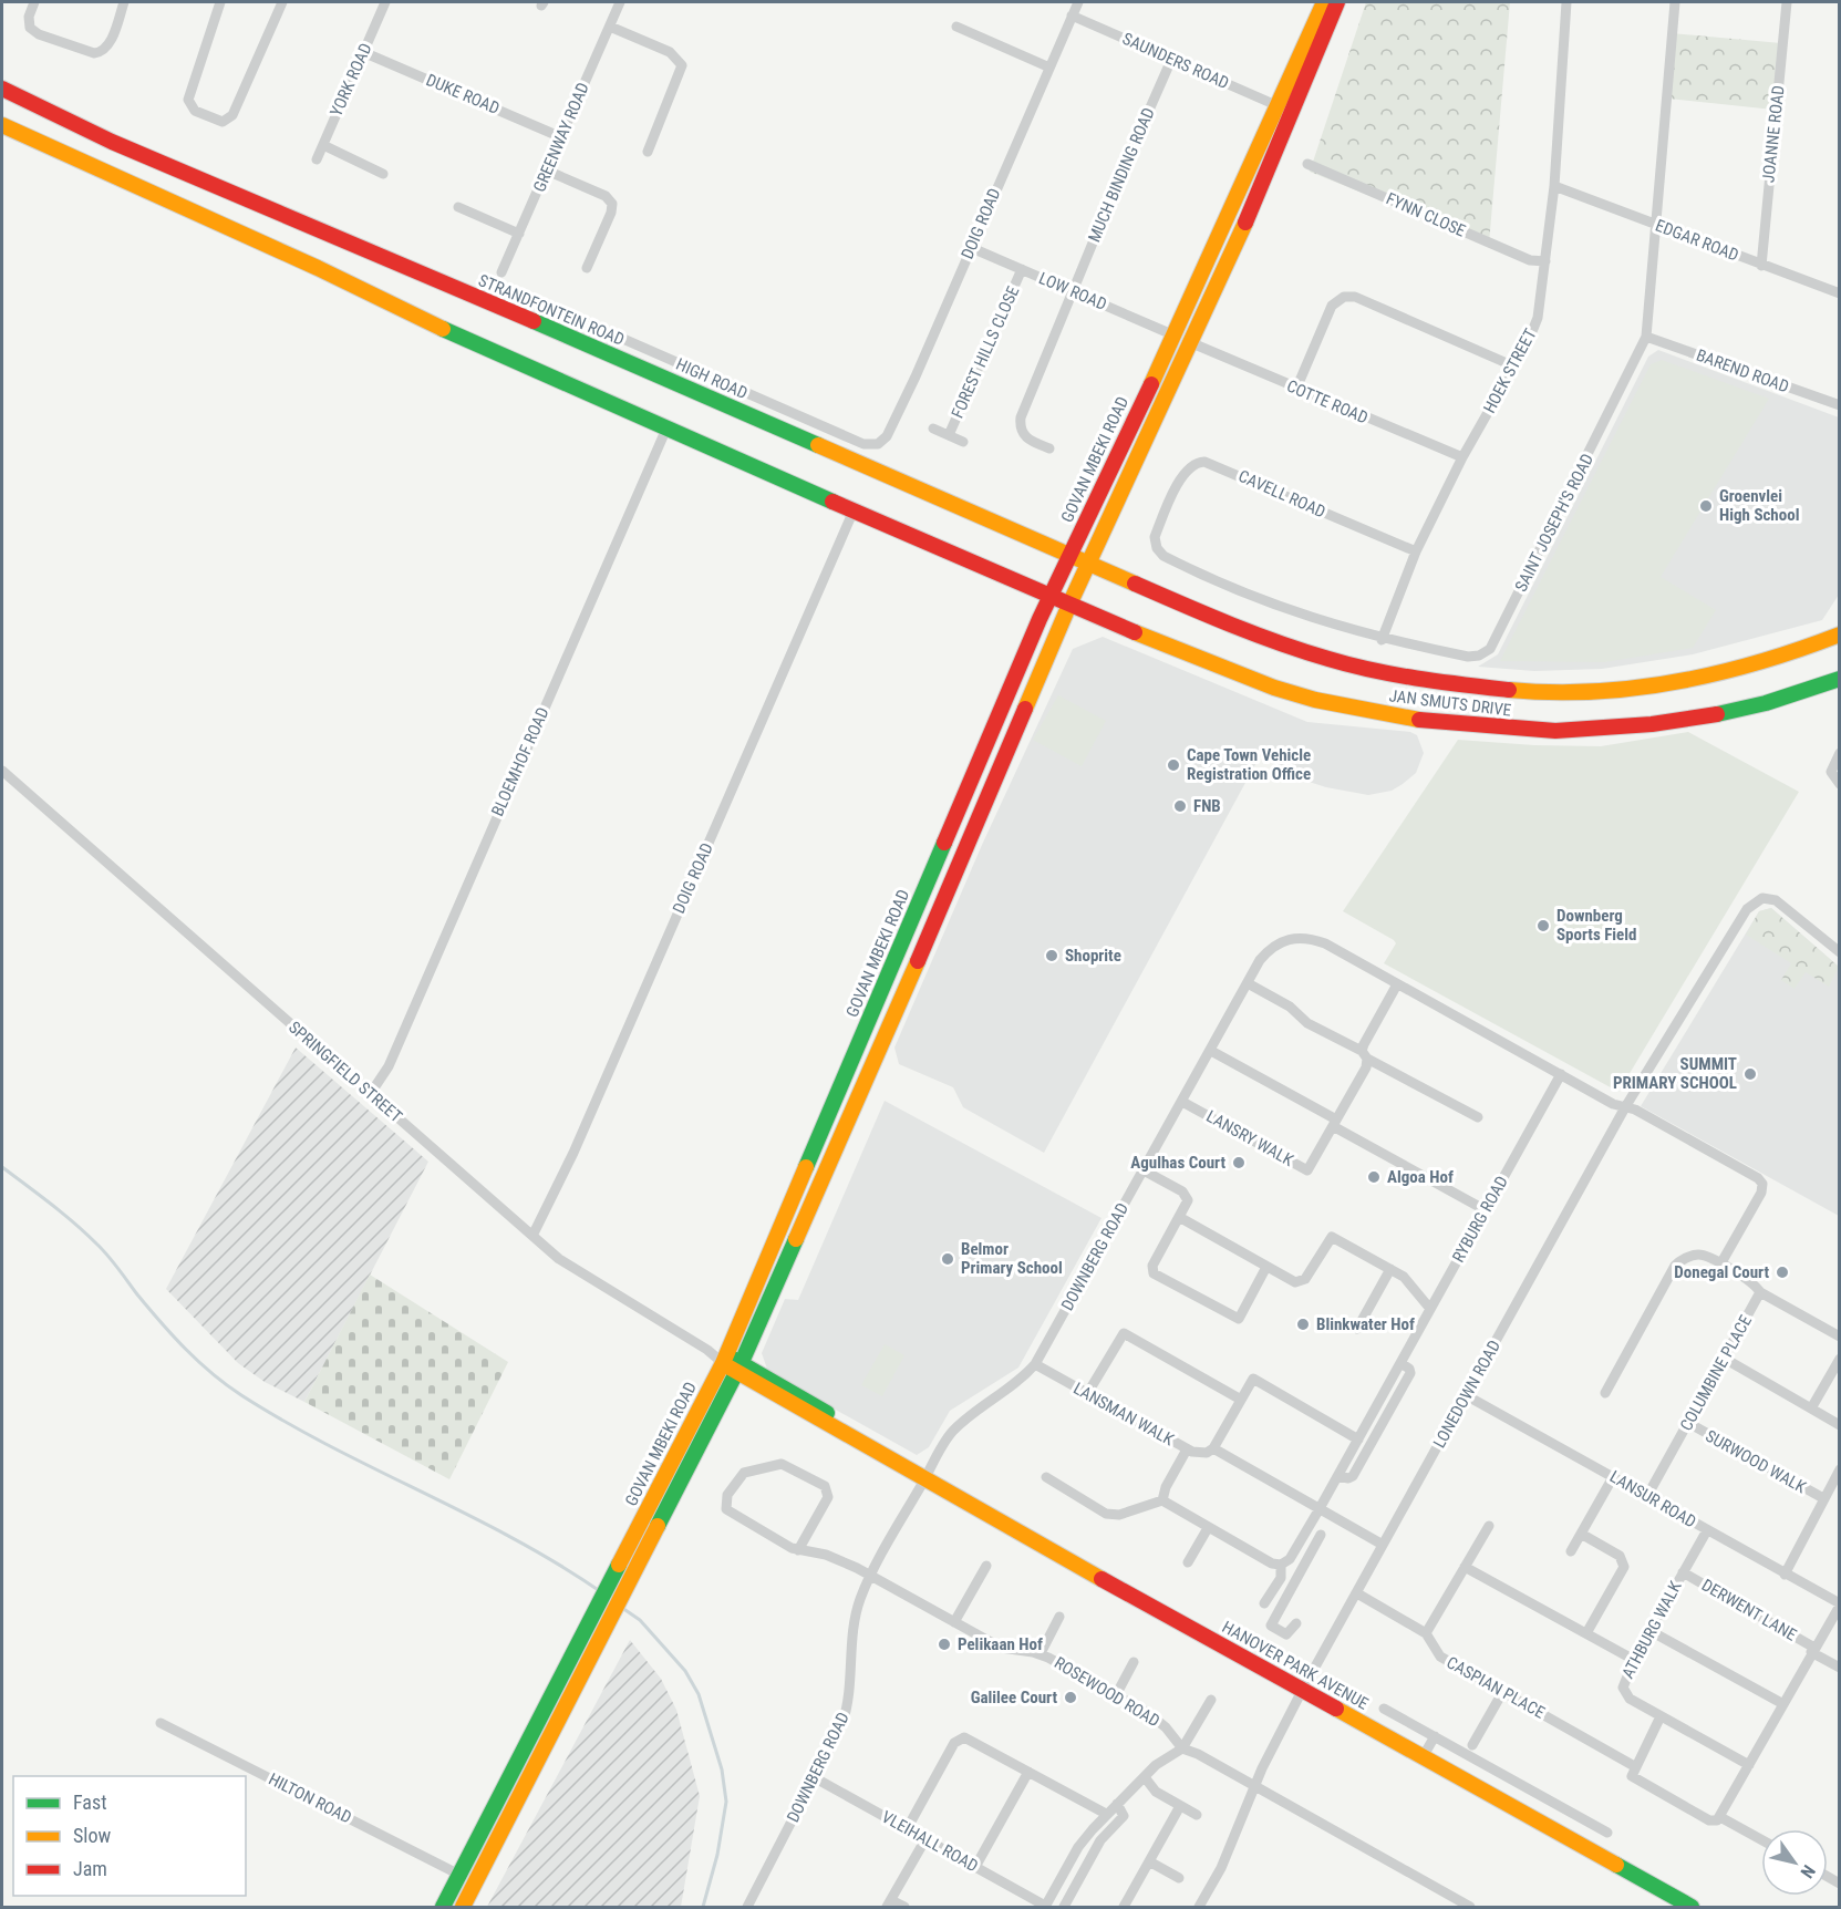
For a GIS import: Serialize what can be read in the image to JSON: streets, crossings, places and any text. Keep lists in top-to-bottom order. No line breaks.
{"streets":{"main road":["STRANDFONTEIN ROAD","GOVAN MBEKI ROAD","JAN SMUTS DRIVE","HANOVER PARK AVENUE"],"street":["SAUNDERS ROAD","YORK ROAD","DUKE ROAD","JOANNE ROAD","GREENWAY ROAD","MUCH BINDING ROAD","FYNN CLOSE","DOIG ROAD","EDGAR ROAD","LOW ROAD","FOREST HILLS CLOSE","HOEK STREET","BAREND ROAD","HIGH ROAD","COTTE ROAD","CAVELL ROAD","SAINT JOSEPH'S ROAD","BLOEMHOF ROAD","SPRINGFIELD STREET","LANSRY WALK","RYBURG ROAD","DOWNBERG ROAD","COLUMBINE PLACE","LONEDOWN ROAD","LANSMAN WALK","SURWOOD WALK","LANSUR ROAD","DERWENT LANE","ATHBURG WALK","CASPIAN PLACE","ROSEWOOD ROAD","HILTON ROAD","VLEIHALL ROAD"]},"crossings":[["SAUNDERS ROAD","MUCH BINDING ROAD"],["SAUNDERS ROAD","DOIG ROAD"],["SAUNDERS ROAD","GOVAN MBEKI ROAD"],["YORK ROAD","DUKE ROAD"],["DUKE ROAD","GREENWAY ROAD"],["JOANNE ROAD","EDGAR ROAD"],["MUCH BINDING ROAD","LOW ROAD"],["FYNN CLOSE","HOEK STREET"],["DOIG ROAD","LOW ROAD"],["DOIG ROAD","HIGH ROAD"],["DOIG ROAD","SPRINGFIELD STREET"],["EDGAR ROAD","HOEK STREET"],["EDGAR ROAD","SAINT JOSEPH'S ROAD"],["LOW ROAD","FOREST HILLS CLOSE"],["LOW ROAD","GOVAN MBEKI ROAD"],["STRANDFONTEIN ROAD","GOVAN MBEKI ROAD"],["STRANDFONTEIN ROAD","JAN SMUTS DRIVE"],["HOEK STREET","COTTE ROAD"],["HOEK STREET","CAVELL ROAD"],["HOEK STREET","SAINT JOSEPH'S ROAD"],["BAREND ROAD","SAINT JOSEPH'S ROAD"],["GOVAN MBEKI ROAD","SPRINGFIELD STREET"],["GOVAN MBEKI ROAD","HANOVER PARK AVENUE"],["GOVAN MBEKI ROAD","HILTON ROAD"],["CAVELL ROAD","SAINT JOSEPH'S ROAD"],["BLOEMHOF ROAD","SPRINGFIELD STREET"],["SPRINGFIELD STREET","HANOVER PARK AVENUE"],["LANSRY WALK","DOWNBERG ROAD"],["RYBURG ROAD","DOWNBERG ROAD"],["DOWNBERG ROAD","LONEDOWN ROAD"],["DOWNBERG ROAD","LANSMAN WALK"],["DOWNBERG ROAD","HANOVER PARK AVENUE"],["DOWNBERG ROAD","ROSEWOOD ROAD"],["DOWNBERG ROAD","VLEIHALL ROAD"],["COLUMBINE PLACE","SURWOOD WALK"],["COLUMBINE PLACE","LANSUR ROAD"],["LONEDOWN ROAD","LANSUR ROAD"],["LONEDOWN ROAD","HANOVER PARK AVENUE"],["LONEDOWN ROAD","ROSEWOOD ROAD"],["SURWOOD WALK","LANSUR ROAD"],["LANSUR ROAD","ATHBURG WALK"],["DERWENT LANE","ATHBURG WALK"]],"places":["Groenvlei High School","Cape Town Vehicle Registration Office","FNB","Downberg Sports Field","Shoprite","SUMMIT PRIMARY SCHOOL","Agulhas Court","Algoa Hof","Belmor Primary School","Donegal Court","Blinkwater Hof","Pelikaan Hof","Galilee Court"],"legend":["Fast","Slow","Jam"],"north":"bottom right"}
